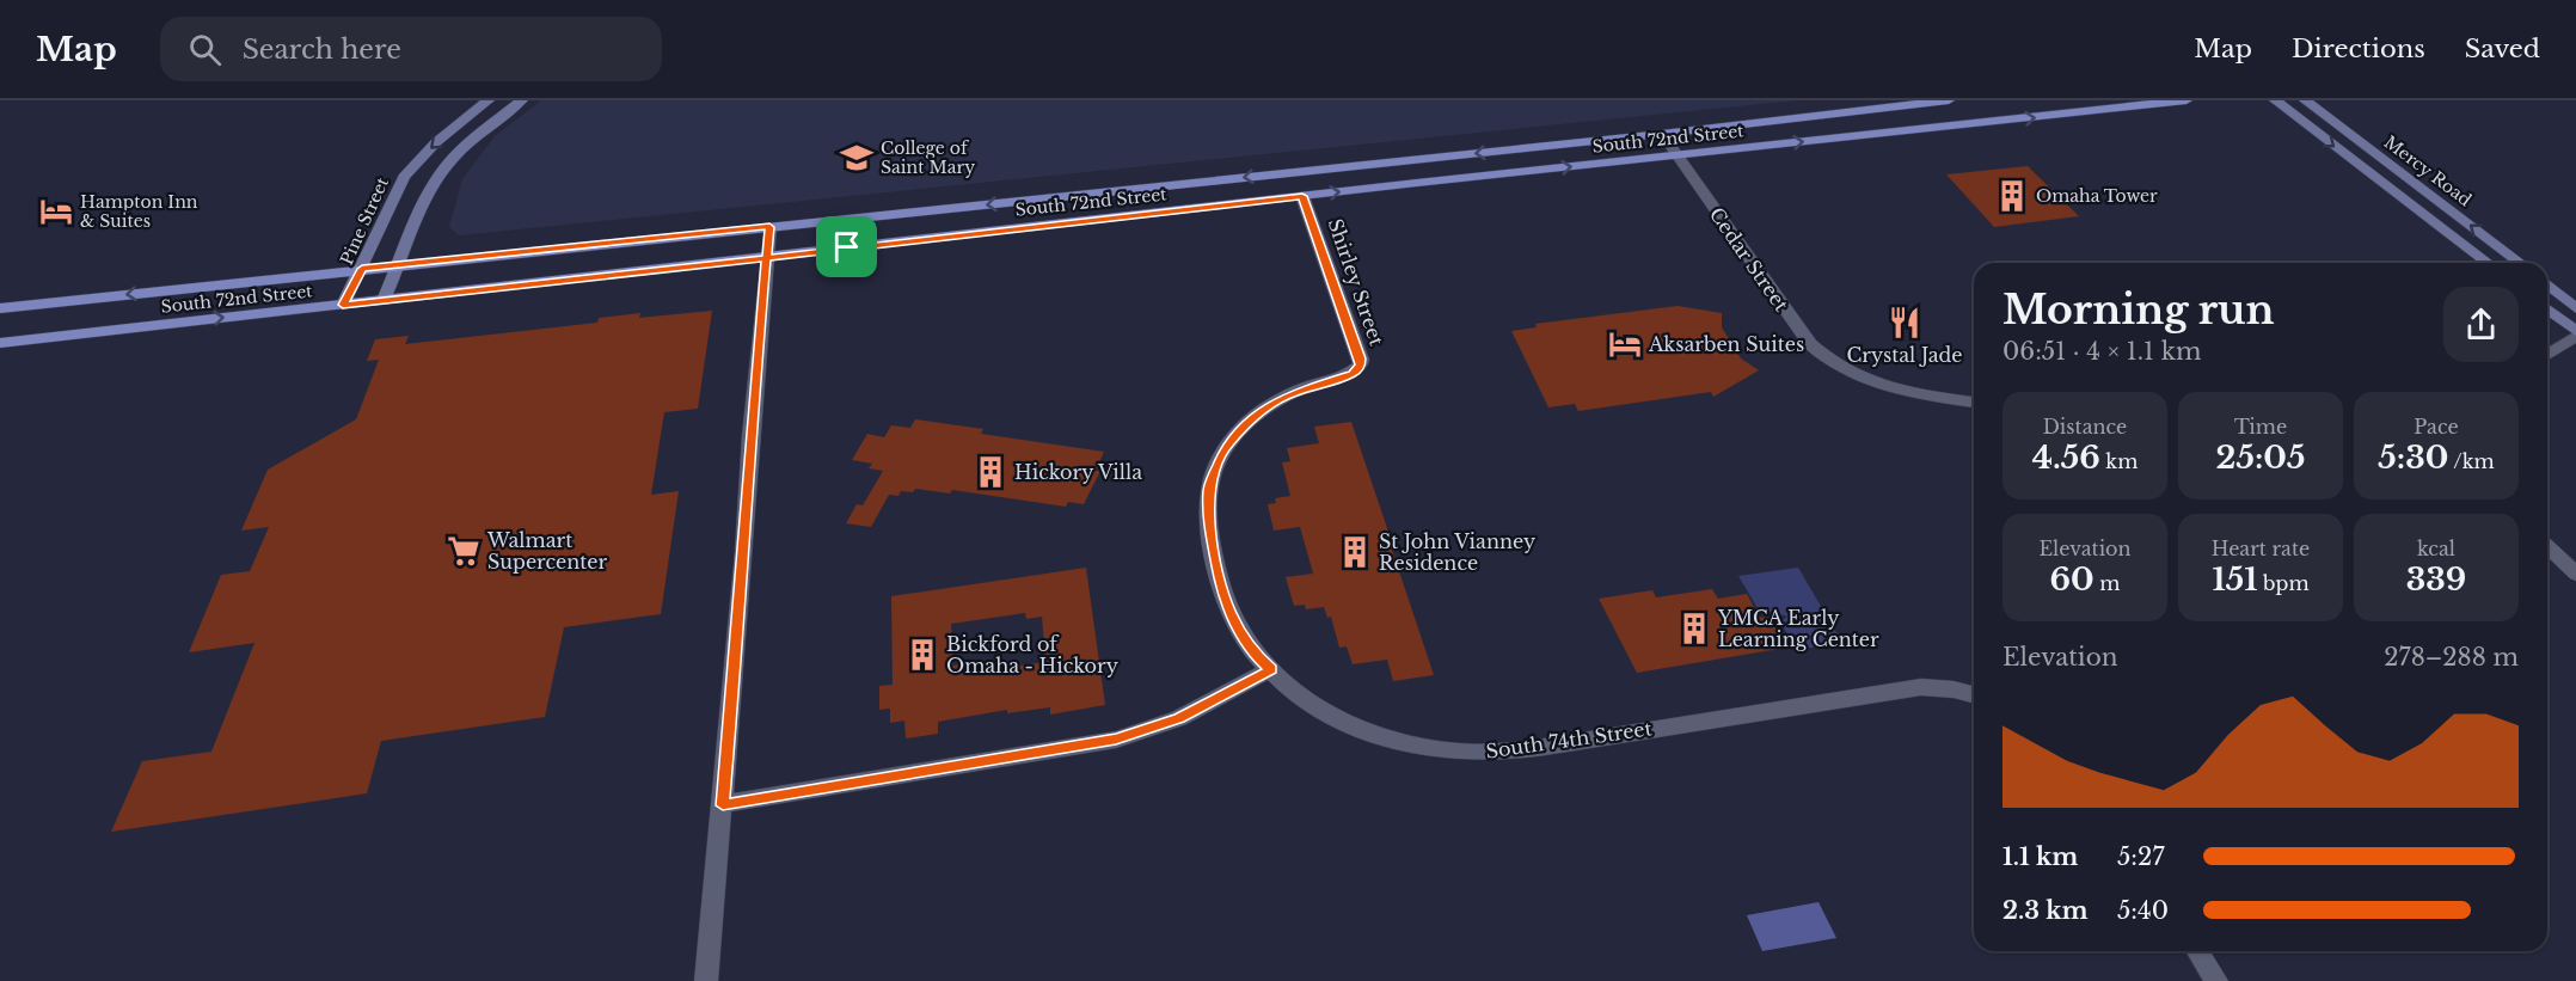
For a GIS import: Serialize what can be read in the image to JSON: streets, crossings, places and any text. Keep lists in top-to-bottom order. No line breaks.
{"streets":{"main road":["South 72nd Street"],"street":["Mercy Road","Pine Street","Cedar Street","Shirley Street","South 74th Street"]},"crossings":[["South 72nd Street","Pine Street"],["South 72nd Street","Cedar Street"],["South 72nd Street","Shirley Street"],["Shirley Street","South 74th Street"]],"places":{"school or university":["College of Saint Mary"],"building":["Omaha Tower","Hickory Villa","St John Vianney Residence","YMCA Early Learning Center","Bickford of Omaha - Hickory"],"hotel":["Hampton Inn & Suites","Aksarben Suites"],"restaurant":["Crystal Jade"],"supermarket":["Walmart Supercenter"]},"page":{"header":"Map","search":"Search here","nav":["Map","Directions","Saved"],"heading":["Morning run","06:51 · 4 × 1.1 km"],"stats":[["Distance","4.56 km"],["Time","25:05"],["Pace","5:30 /km"],["Elevation","60 m"],["Heart rate","151 bpm"],["kcal","339"]],"chart":["Elevation","278–288 m"],"list":[{"name":"1.1 km","note":"5:27"},{"name":"2.3 km","note":"5:40"}]}}
